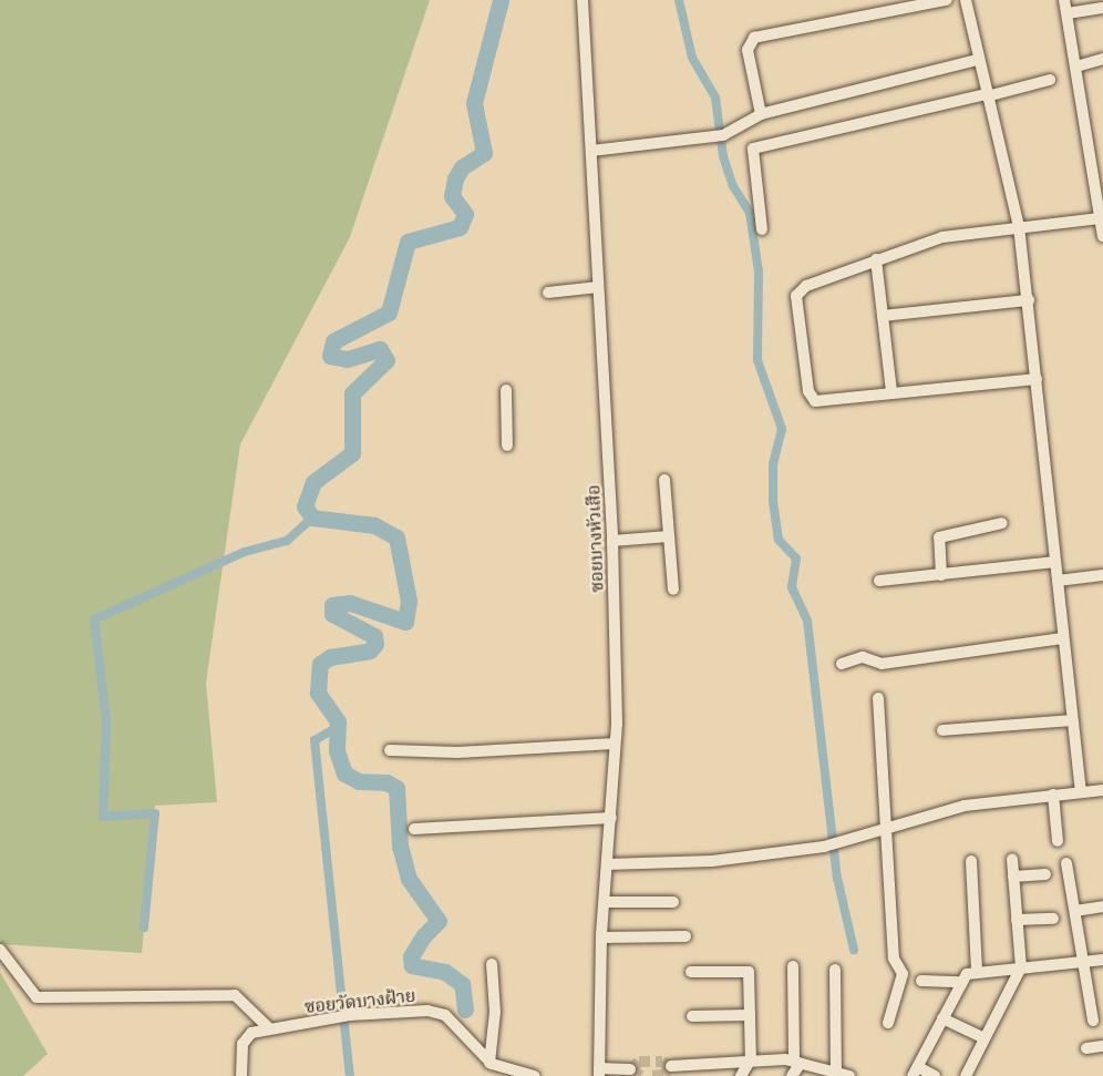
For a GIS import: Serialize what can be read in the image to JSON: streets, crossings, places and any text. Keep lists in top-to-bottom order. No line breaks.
{"streets":{"street":["ซอยบางหัวเสือ","ซอยวัดบางฝ้าย"]}}
